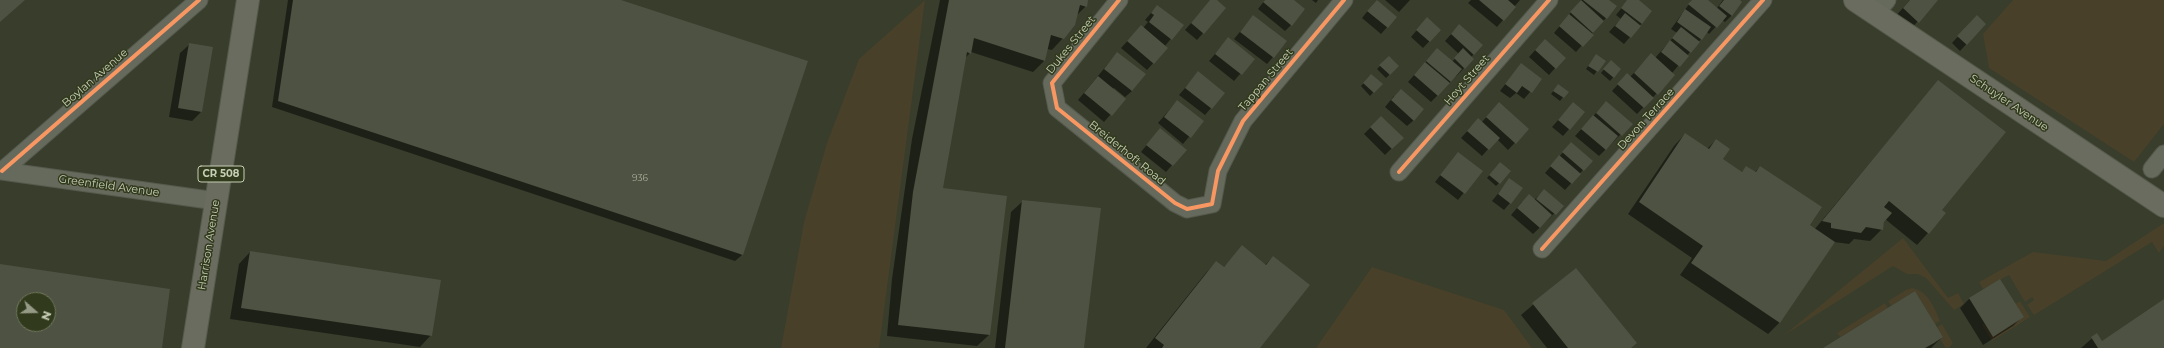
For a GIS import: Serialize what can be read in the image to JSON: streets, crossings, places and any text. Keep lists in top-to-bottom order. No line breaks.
{"streets":{"main road":["Schuyler Avenue","CR 508","Harrison Avenue"],"street":["Dukes Street","Boylan Avenue","Tappan Street","Hoyt Street","Devon Terrace","Breiderhoft Road","Greenfield Avenue"]},"crossings":[["Dukes Street","Breiderhoft Road"],["Boylan Avenue","Greenfield Avenue"],["Tappan Street","Breiderhoft Road"],["Greenfield Avenue","Harrison Avenue"]],"house_numbers":["936"],"north":"right"}
